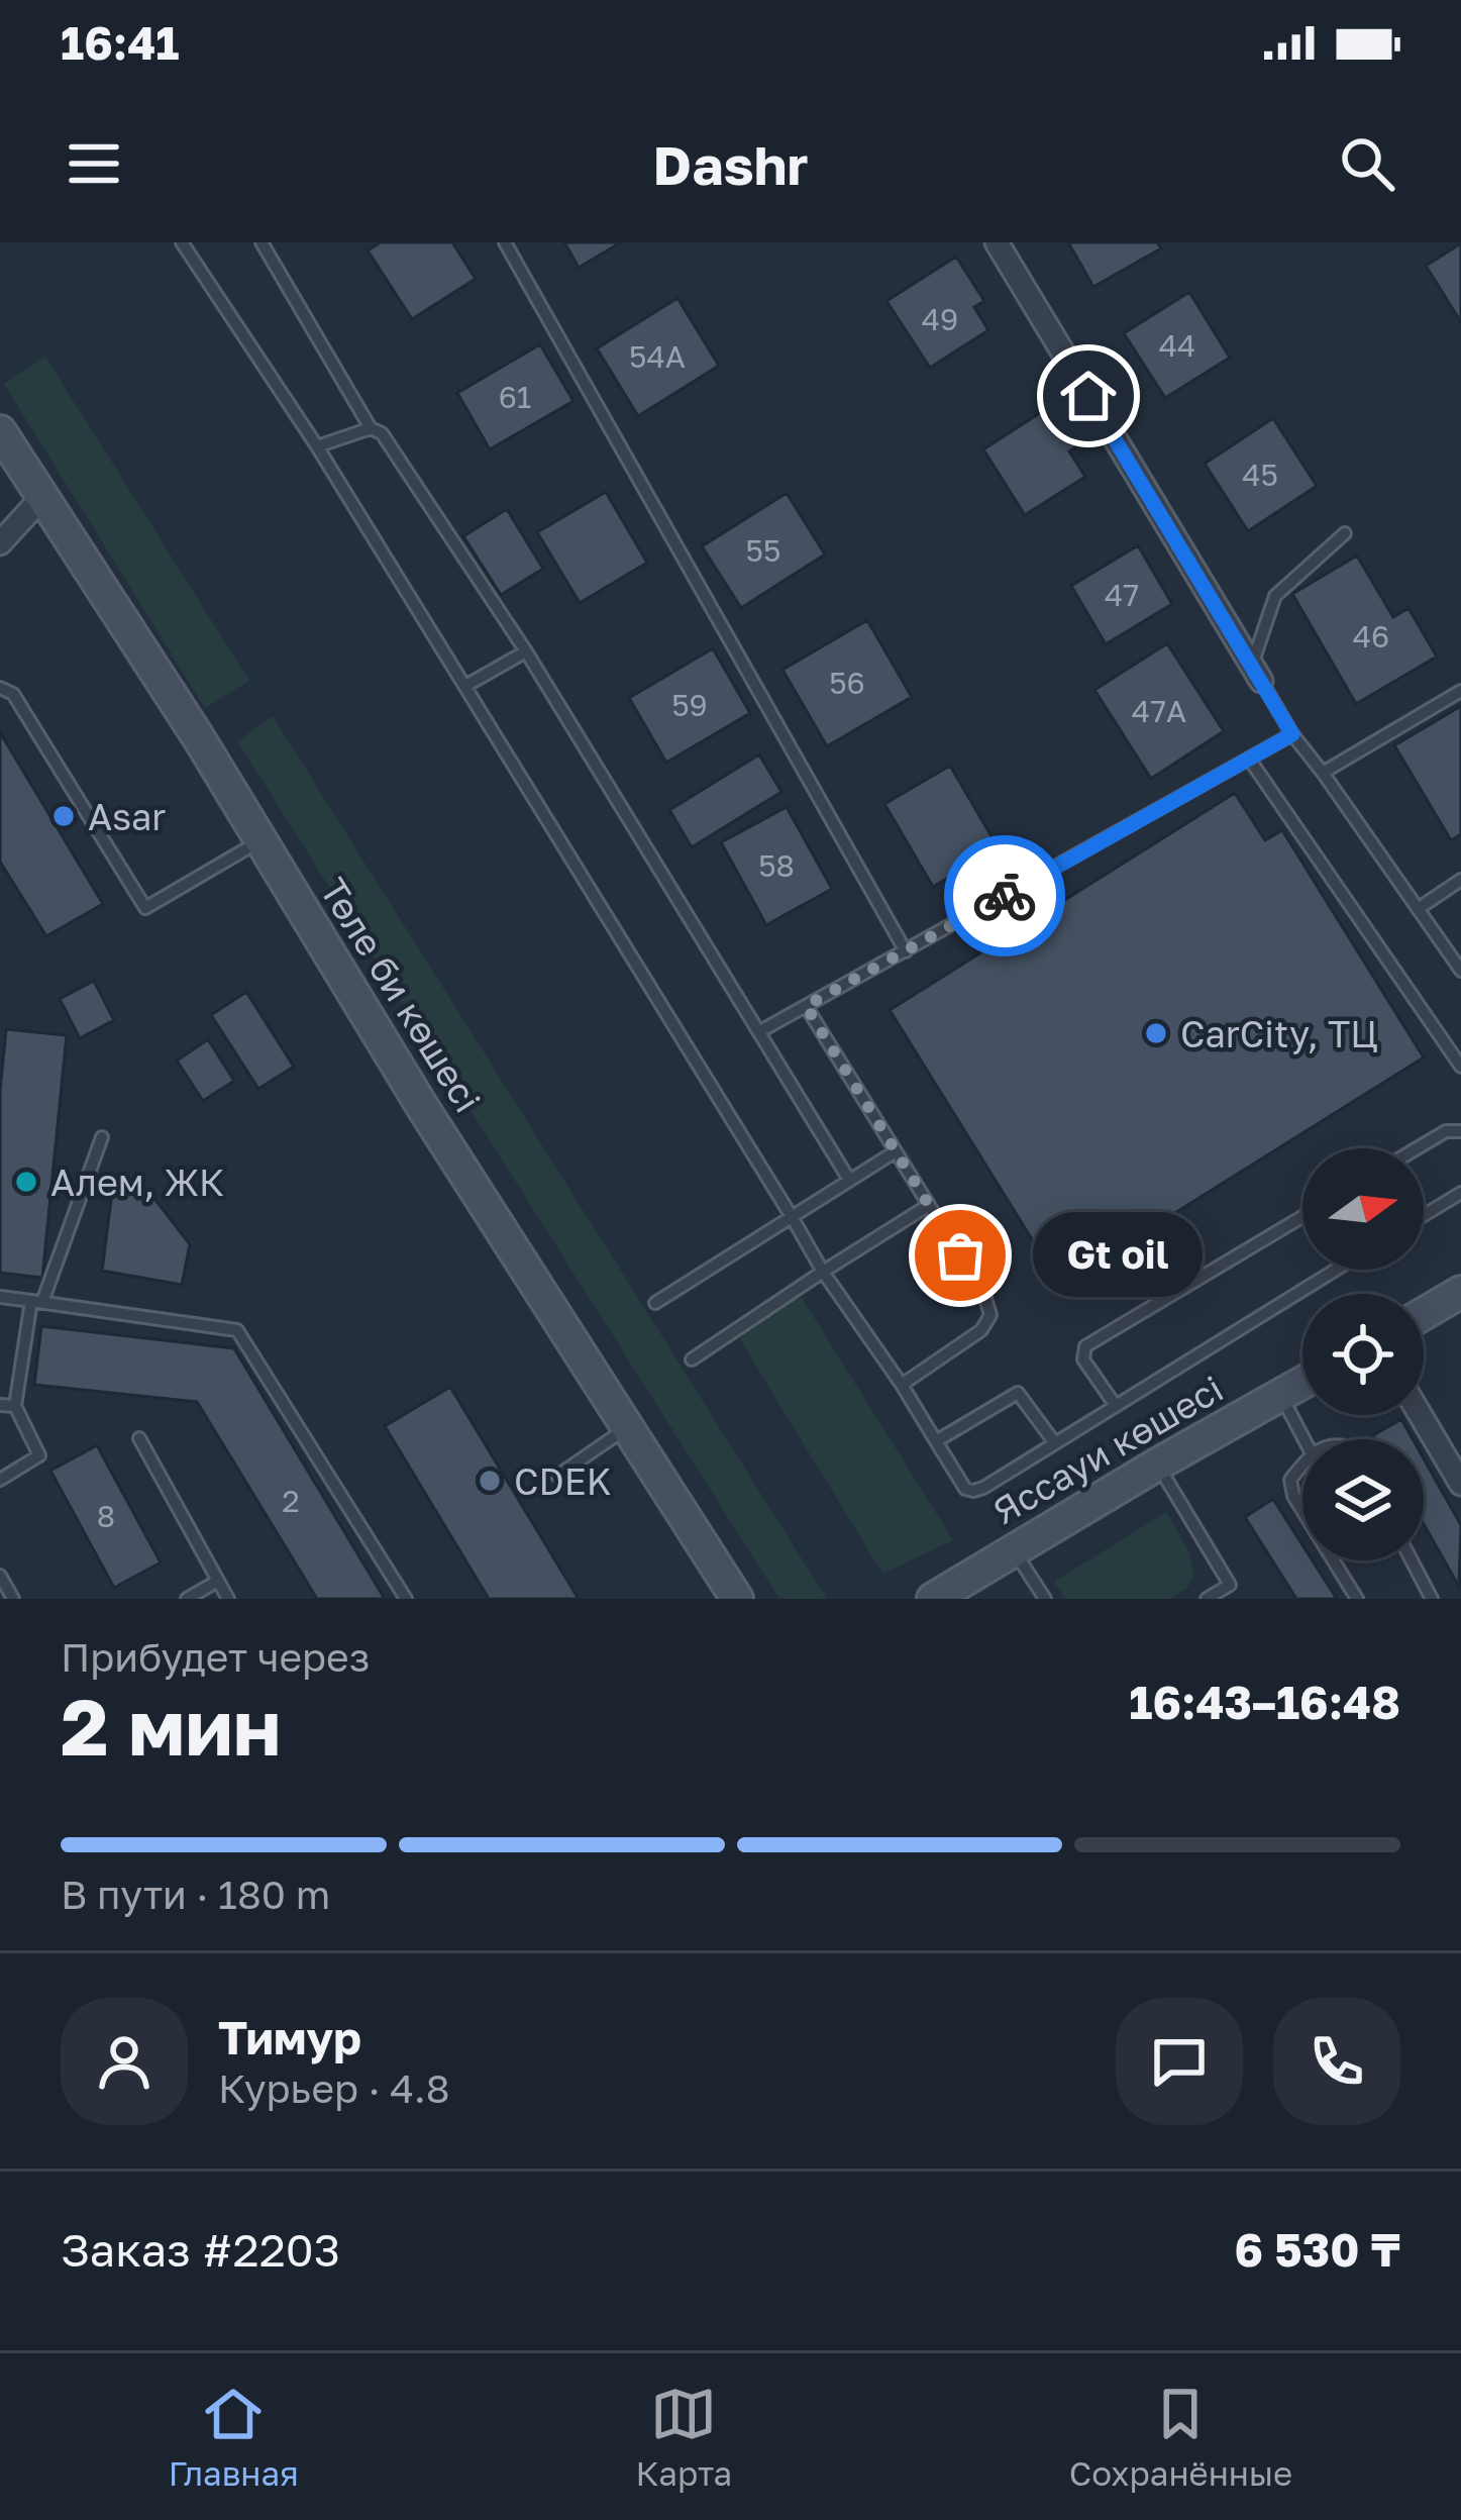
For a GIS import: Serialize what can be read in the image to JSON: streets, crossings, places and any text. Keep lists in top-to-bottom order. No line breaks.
{"streets":{"street":["Төле би көшесі","Яссауи көшесі"]},"places":["Asar","CarCity, ТЦ","Алем, ЖК","Gt oil","CDEK"],"house_numbers":["49","44","54А","61","45","55","47","46","56","59","47А","58","2","8"],"north":"right","page":{"status":"16:41","header":"Dashr","bubble":"Gt oil","heading":["2 мин","Прибудет через","16:43–16:48"],"panel":["Тимур","Курьер · 4.8","Заказ #2203","6 530 ₸"],"bar":"В пути · 180 m","tabs":["Главная","Карта","Сохранённые"]}}
